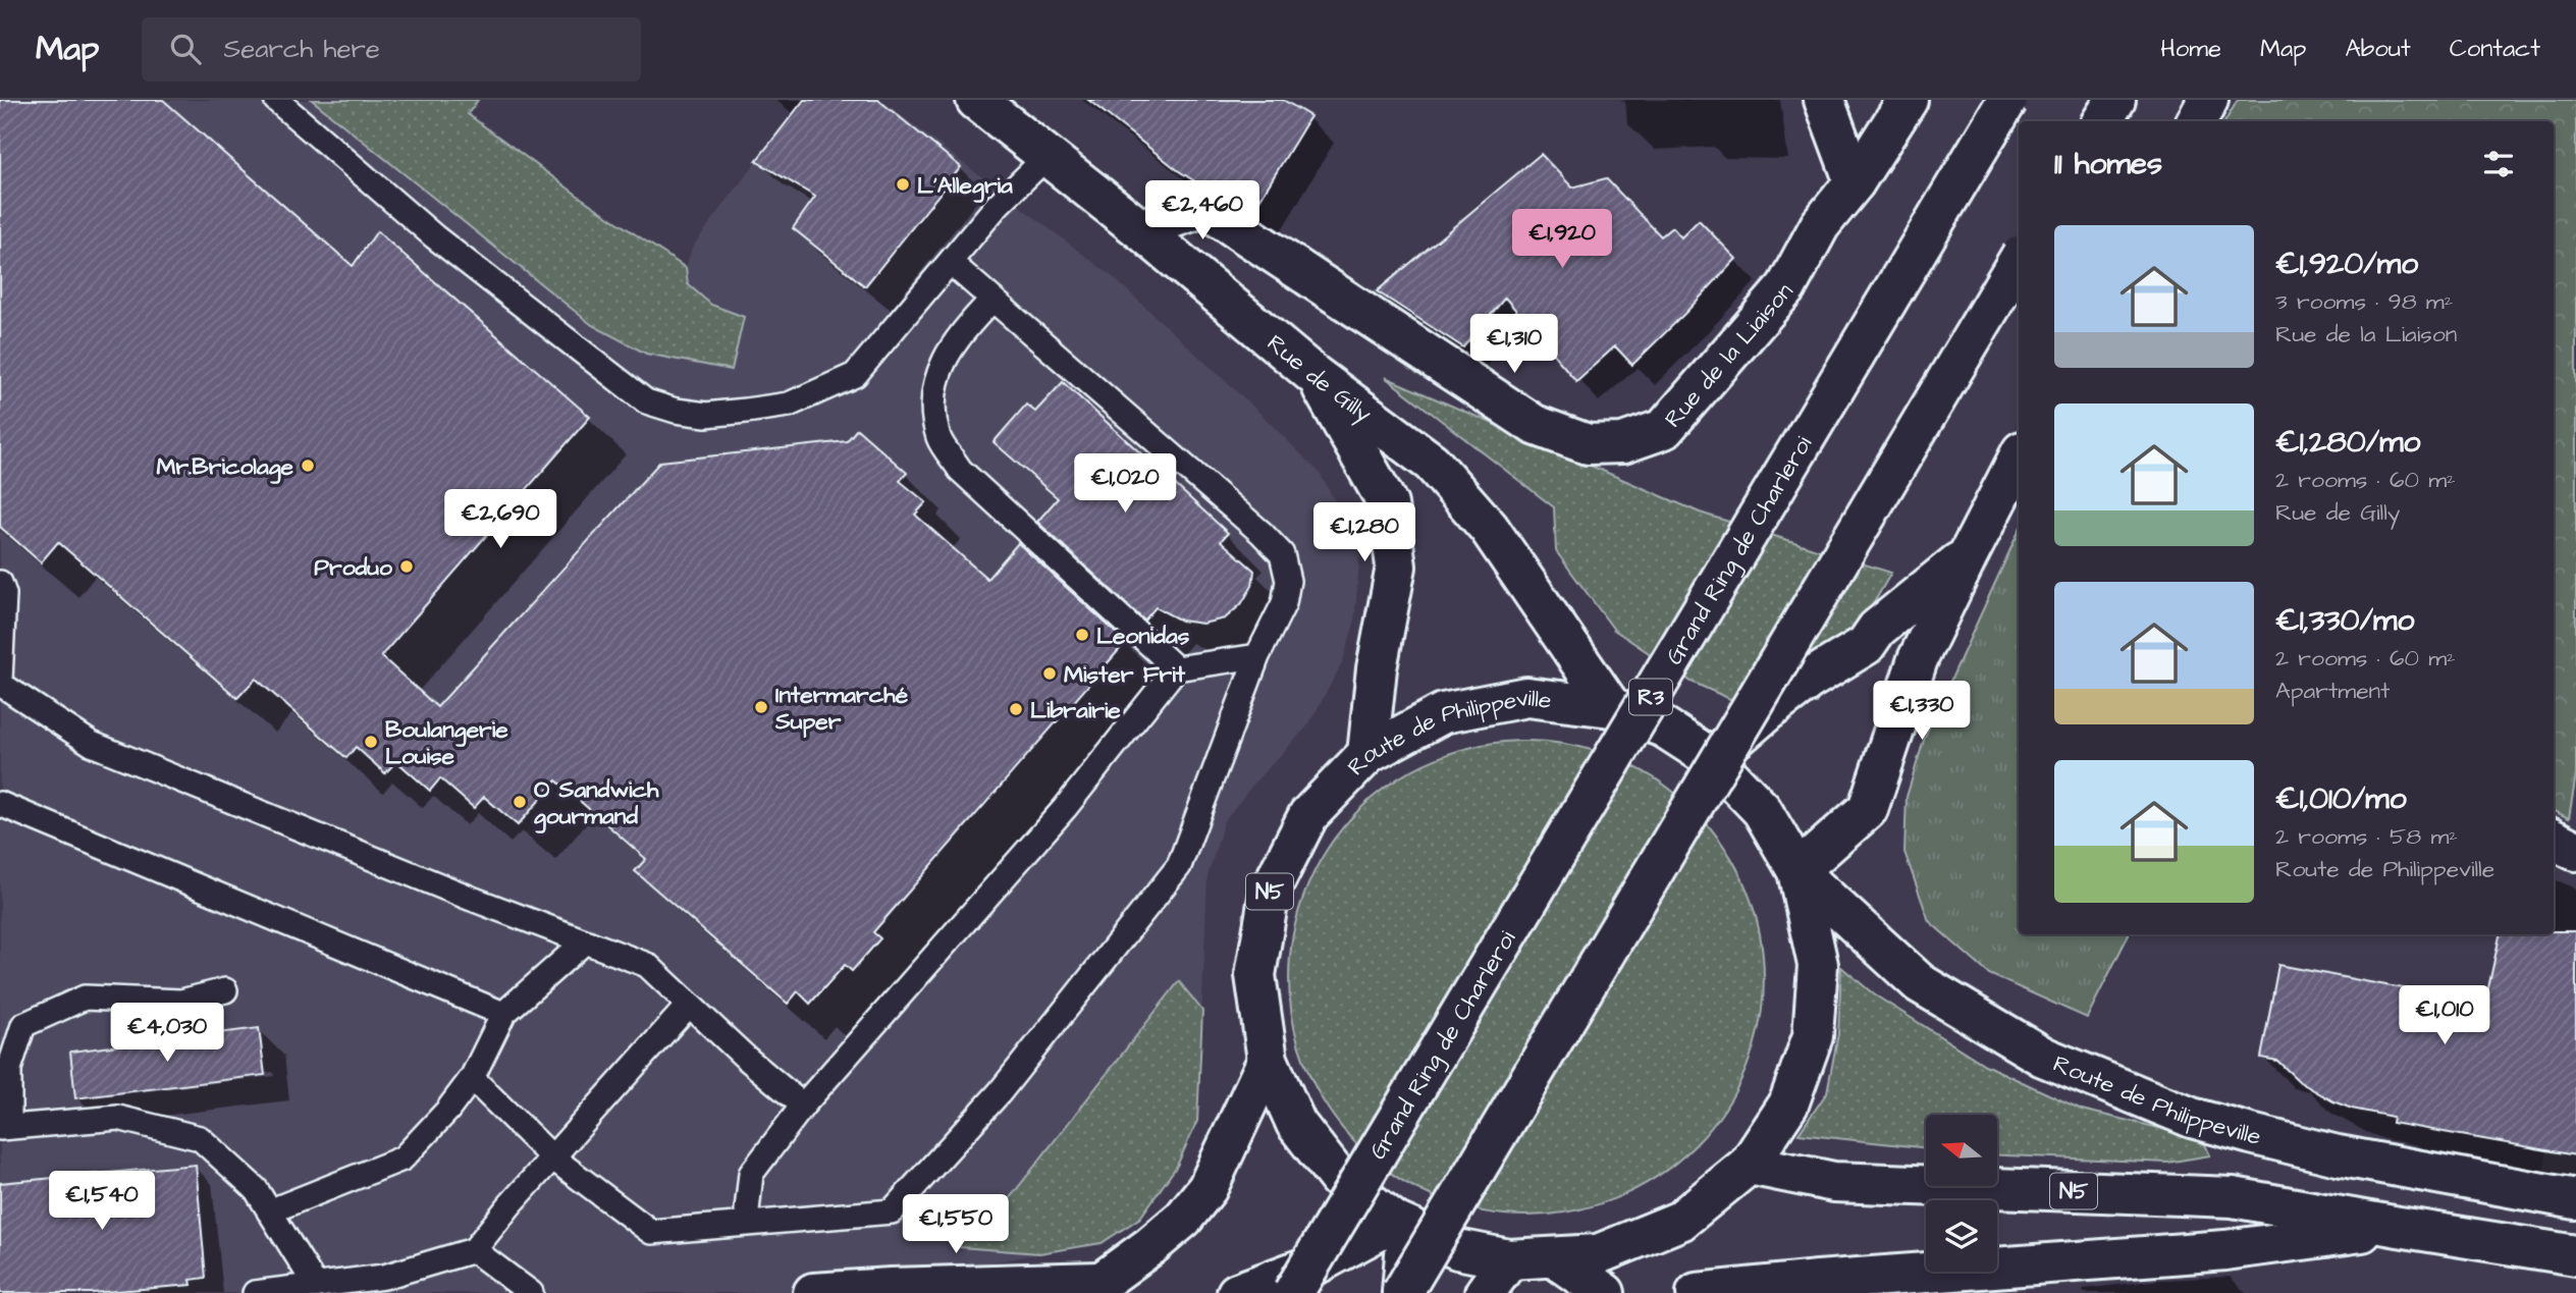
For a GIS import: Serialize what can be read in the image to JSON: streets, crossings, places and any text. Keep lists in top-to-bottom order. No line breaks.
{"streets":{"main road":["Rue de la Liaison","Rue de Gilly","Grand Ring de Charleroi","R3","Route de Philippeville","N5"]},"crossings":[["Rue de la Liaison","Rue de Gilly"],["Rue de Gilly","Route de Philippeville"],["Route de Philippeville","N5"]],"places":["L'Allegria","Mr.Bricolage","Produo","Leonidas","Mister Frit","Intermarché Super","Librairie","Boulangerie Louise","O Sandwich gourmand"],"north":"left","page":{"header":"Map","search":"Search here","nav":["Home","Map","About","Contact"],"heading":"11 homes","price":["€2,460","€1,920","€1,310","€1,020","€2,690","€1,280","€1,330","€1,010","€4,030","€1,540","€1,550"],"list":[{"name":"€1,920/mo","note":"3 rooms · 98 m² · Rue de la Liaison"},{"name":"€1,280/mo","note":"2 rooms · 60 m² · Rue de Gilly"},{"name":"€1,330/mo","note":"2 rooms · 60 m² · Apartment"},{"name":"€1,010/mo","note":"2 rooms · 58 m² · Route de Philippeville"}]}}
